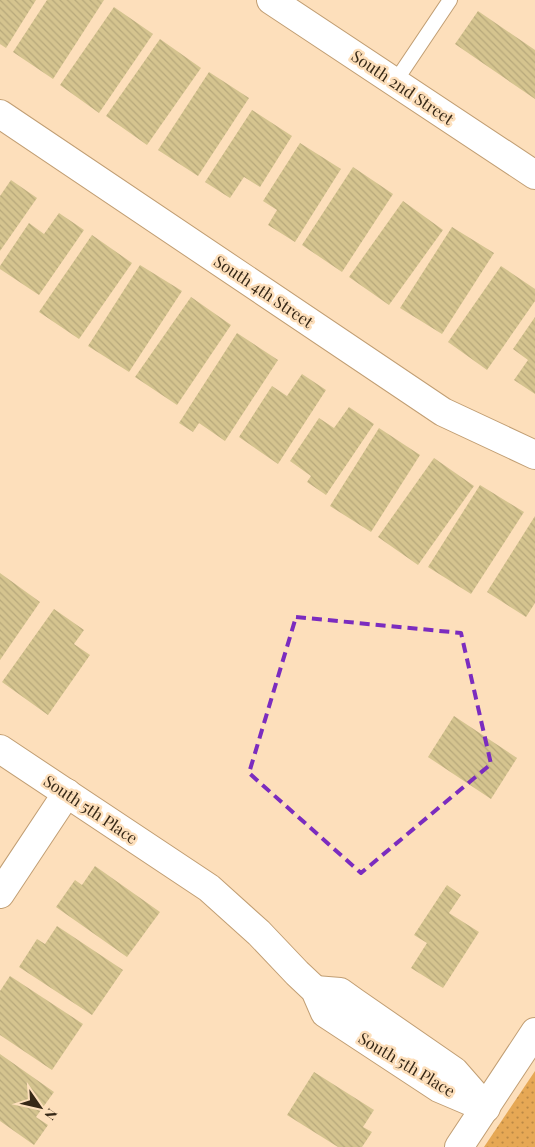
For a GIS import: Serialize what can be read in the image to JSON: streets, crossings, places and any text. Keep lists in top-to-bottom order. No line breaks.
{"streets":{"street":["South 2nd Street","South 4th Street","South 5th Place"]},"north":"bottom right"}
